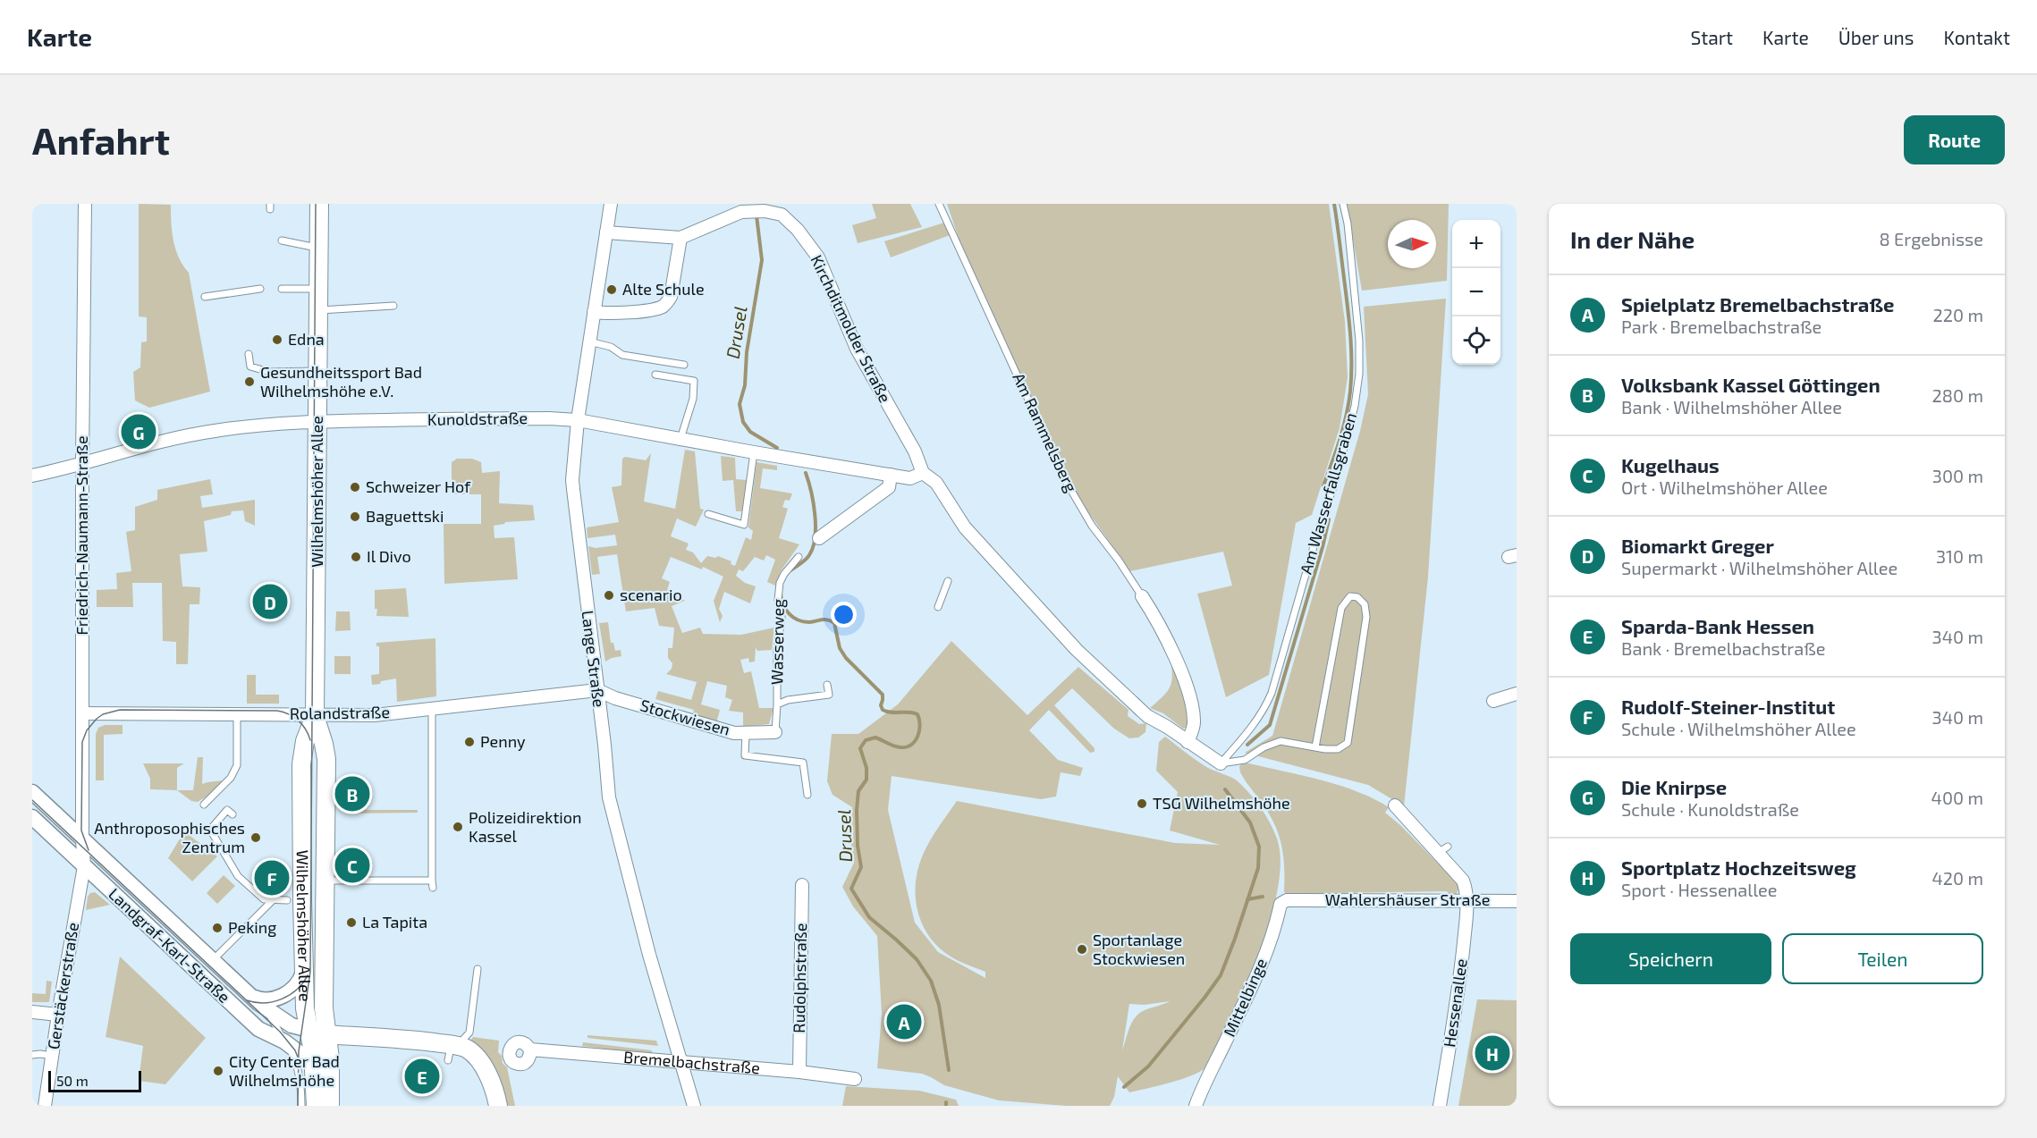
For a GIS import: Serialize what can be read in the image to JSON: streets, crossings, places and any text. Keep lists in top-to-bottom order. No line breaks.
{"streets":{"main road":["Wilhelmshöher Allee"],"street":["Kirchditmolder Straße","Kunoldstraße","Am Rammelsberg","Friedrich-Naumann-Straße","Lange Straße","Rolandstraße","Stockwiesen","Wahlershäuser Straße","Landgraf-Karl-Straße","Rudolphstraße","Gerstäckerstraße","Mittelbinge","Hessenallee","Bremelbachstraße"],"lane":["Am Wasserfallsgraben","Wasserweg"]},"crossings":[["Kirchditmolder Straße","Kunoldstraße"],["Kirchditmolder Straße","Am Rammelsberg"],["Kirchditmolder Straße","Am Wasserfallsgraben"],["Kirchditmolder Straße","Lange Straße"],["Kunoldstraße","Wilhelmshöher Allee"],["Kunoldstraße","Friedrich-Naumann-Straße"],["Kunoldstraße","Lange Straße"],["Wilhelmshöher Allee","Rolandstraße"],["Wilhelmshöher Allee","Landgraf-Karl-Straße"],["Friedrich-Naumann-Straße","Rolandstraße"],["Friedrich-Naumann-Straße","Landgraf-Karl-Straße"],["Friedrich-Naumann-Straße","Gerstäckerstraße"],["Wasserweg","Stockwiesen"],["Lange Straße","Rolandstraße"],["Lange Straße","Stockwiesen"],["Lange Straße","Bremelbachstraße"],["Rolandstraße","Stockwiesen"],["Wahlershäuser Straße","Mittelbinge"],["Wahlershäuser Straße","Hessenallee"],["Landgraf-Karl-Straße","Gerstäckerstraße"],["Rudolphstraße","Bremelbachstraße"]],"water":["Drusel"],"places":["Alte Schule","Edna","Gesundheitssport Bad Wilhelmshöhe e.V.","Schweizer Hof","Baguettski","Il Divo","scenario","Penny","TSG Wilhelmshöhe","Polizeidirektion Kassel","Anthroposophisches Zentrum","La Tapita","Peking","Sportanlage Stockwiesen","City Center Bad Wilhelmshöhe"],"scale_bar":"50 m","north":"right","page":{"header":"Karte","nav":["Start","Karte","Über uns","Kontakt"],"buttons":["Route",["Speichern","Teilen"]],"title":"Anfahrt","heading":["In der Nähe","8 Ergebnisse"],"map_buttons":["+","−"],"list":[{"mark":"A","name":"Spielplatz Bremelbachstraße","note":"Park · Bremelbachstraße","value":"220 m"},{"mark":"B","name":"Volksbank Kassel Göttingen","note":"Bank · Wilhelmshöher Allee","value":"280 m"},{"mark":"C","name":"Kugelhaus","note":"Ort · Wilhelmshöher Allee","value":"300 m"},{"mark":"D","name":"Biomarkt Greger","note":"Supermarkt · Wilhelmshöher Allee","value":"310 m"},{"mark":"E","name":"Sparda-Bank Hessen","note":"Bank · Bremelbachstraße","value":"340 m"},{"mark":"F","name":"Rudolf-Steiner-Institut","note":"Schule · Wilhelmshöher Allee","value":"340 m"},{"mark":"G","name":"Die Knirpse","note":"Schule · Kunoldstraße","value":"400 m"},{"mark":"H","name":"Sportplatz Hochzeitsweg","note":"Sport · Hessenallee","value":"420 m"}],"pins":["G","D","B","C","F","A","H","E"],"scale":"50 m"}}
